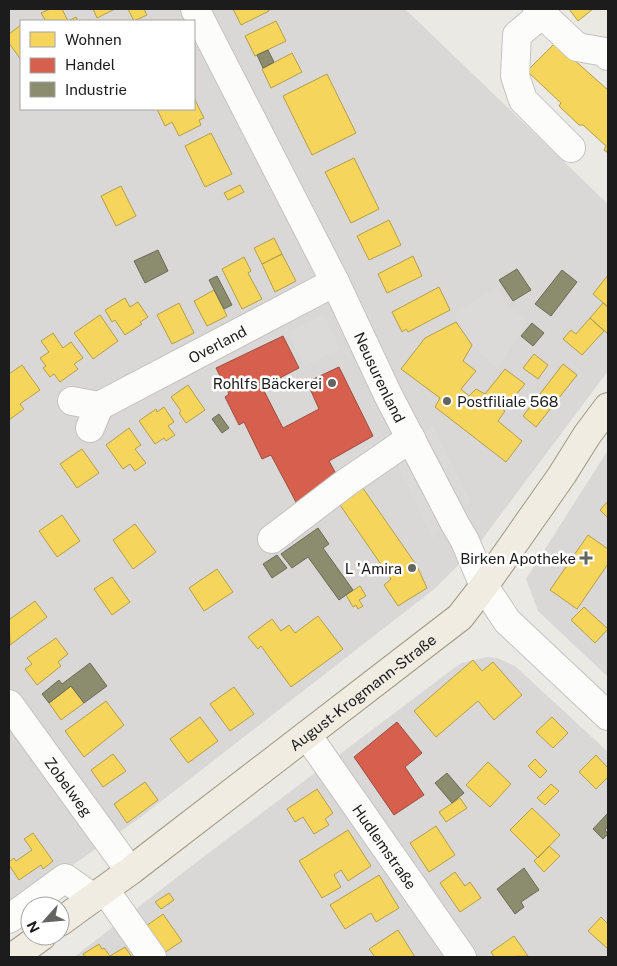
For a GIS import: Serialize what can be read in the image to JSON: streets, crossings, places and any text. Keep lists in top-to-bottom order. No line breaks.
{"streets":{"main road":["August-Krogmann-Straße"],"street":["Overland","Neusurenland","Zobelweg","Hudlemstraße"]},"crossings":[["Overland","Neusurenland"],["Neusurenland","August-Krogmann-Straße"],["August-Krogmann-Straße","Zobelweg"],["August-Krogmann-Straße","Hudlemstraße"]],"places":{"other":["Rohlfs Bäckerei","Postfiliale 568","L 'Amira"],"health":["Birken Apotheke"]},"legend":["Wohnen","Handel","Industrie"],"north":"bottom left"}
